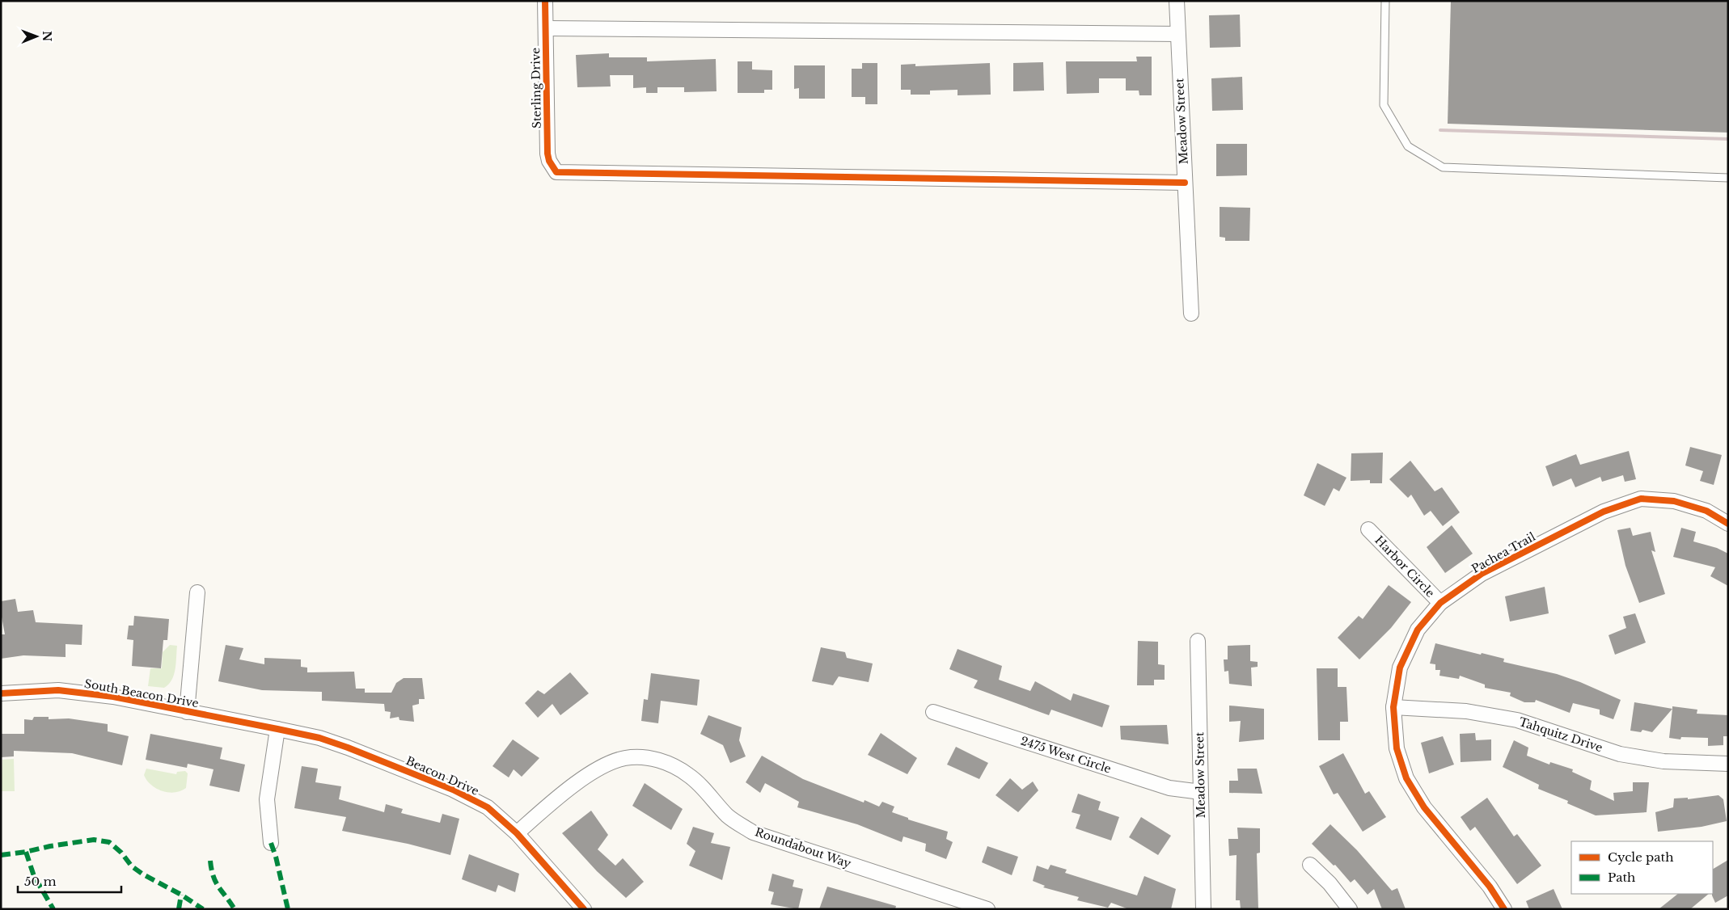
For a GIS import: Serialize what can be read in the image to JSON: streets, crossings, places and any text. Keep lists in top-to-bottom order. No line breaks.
{"streets":{"street":["Sterling Drive","Meadow Street","Pachea Trail","Harbor Circle","South Beacon Drive","Tahquitz Drive","2475 West Circle","Beacon Drive","Roundabout Way"]},"crossings":[["Sterling Drive","Meadow Street"],["Meadow Street","2475 West Circle"],["Pachea Trail","Harbor Circle"],["Pachea Trail","Tahquitz Drive"],["South Beacon Drive","Beacon Drive"],["Beacon Drive","Roundabout Way"]],"legend":["Cycle path","Path"],"scale_bar":"50 m","north":"right"}
